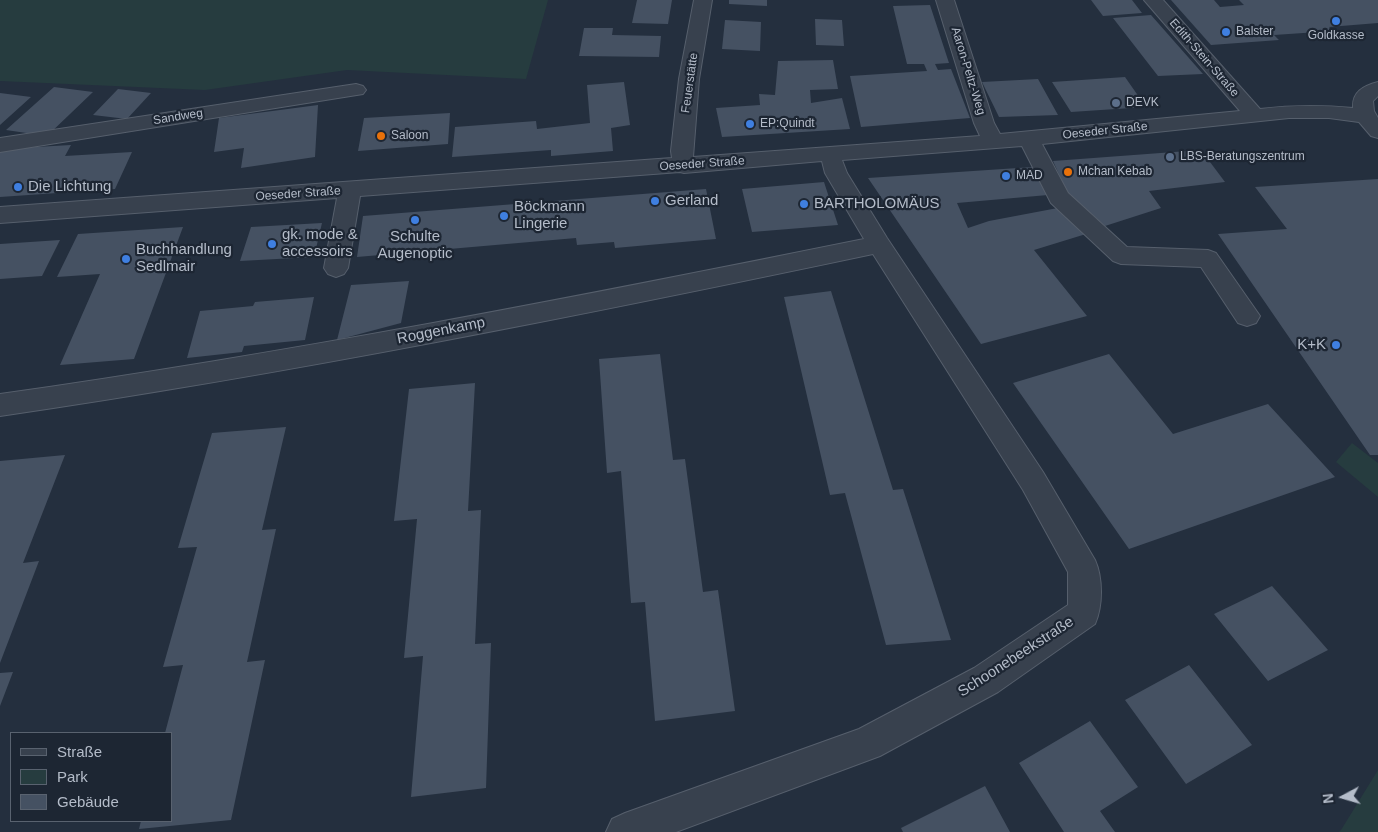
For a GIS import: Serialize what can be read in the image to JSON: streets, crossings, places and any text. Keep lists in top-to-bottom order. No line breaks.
{"streets":{"street":["Edith-Stein-Straße","Aaron-Peltz-Weg","Feuerstätte","Sandweg","Oeseder Straße","Roggenkamp","Schoonebeekstraße"]},"crossings":[["Edith-Stein-Straße","Oeseder Straße"],["Aaron-Peltz-Weg","Oeseder Straße"],["Feuerstätte","Oeseder Straße"],["Oeseder Straße","Schoonebeekstraße"],["Roggenkamp","Schoonebeekstraße"]],"places":["Goldkasse","Balster","DEVK","EP:Quindt","Saloon","LBS-Beratungszentrum","Mchan Kebab","MAD","Die Lichtung","Gerland","BARTHOLOMÄUS","Böckmann Lingerie","Schulte Augenoptic","gk. mode & accessoirs","Buchhandlung Sedlmair","K+K"],"legend":["Straße","Park","Gebäude"],"north":"left"}
